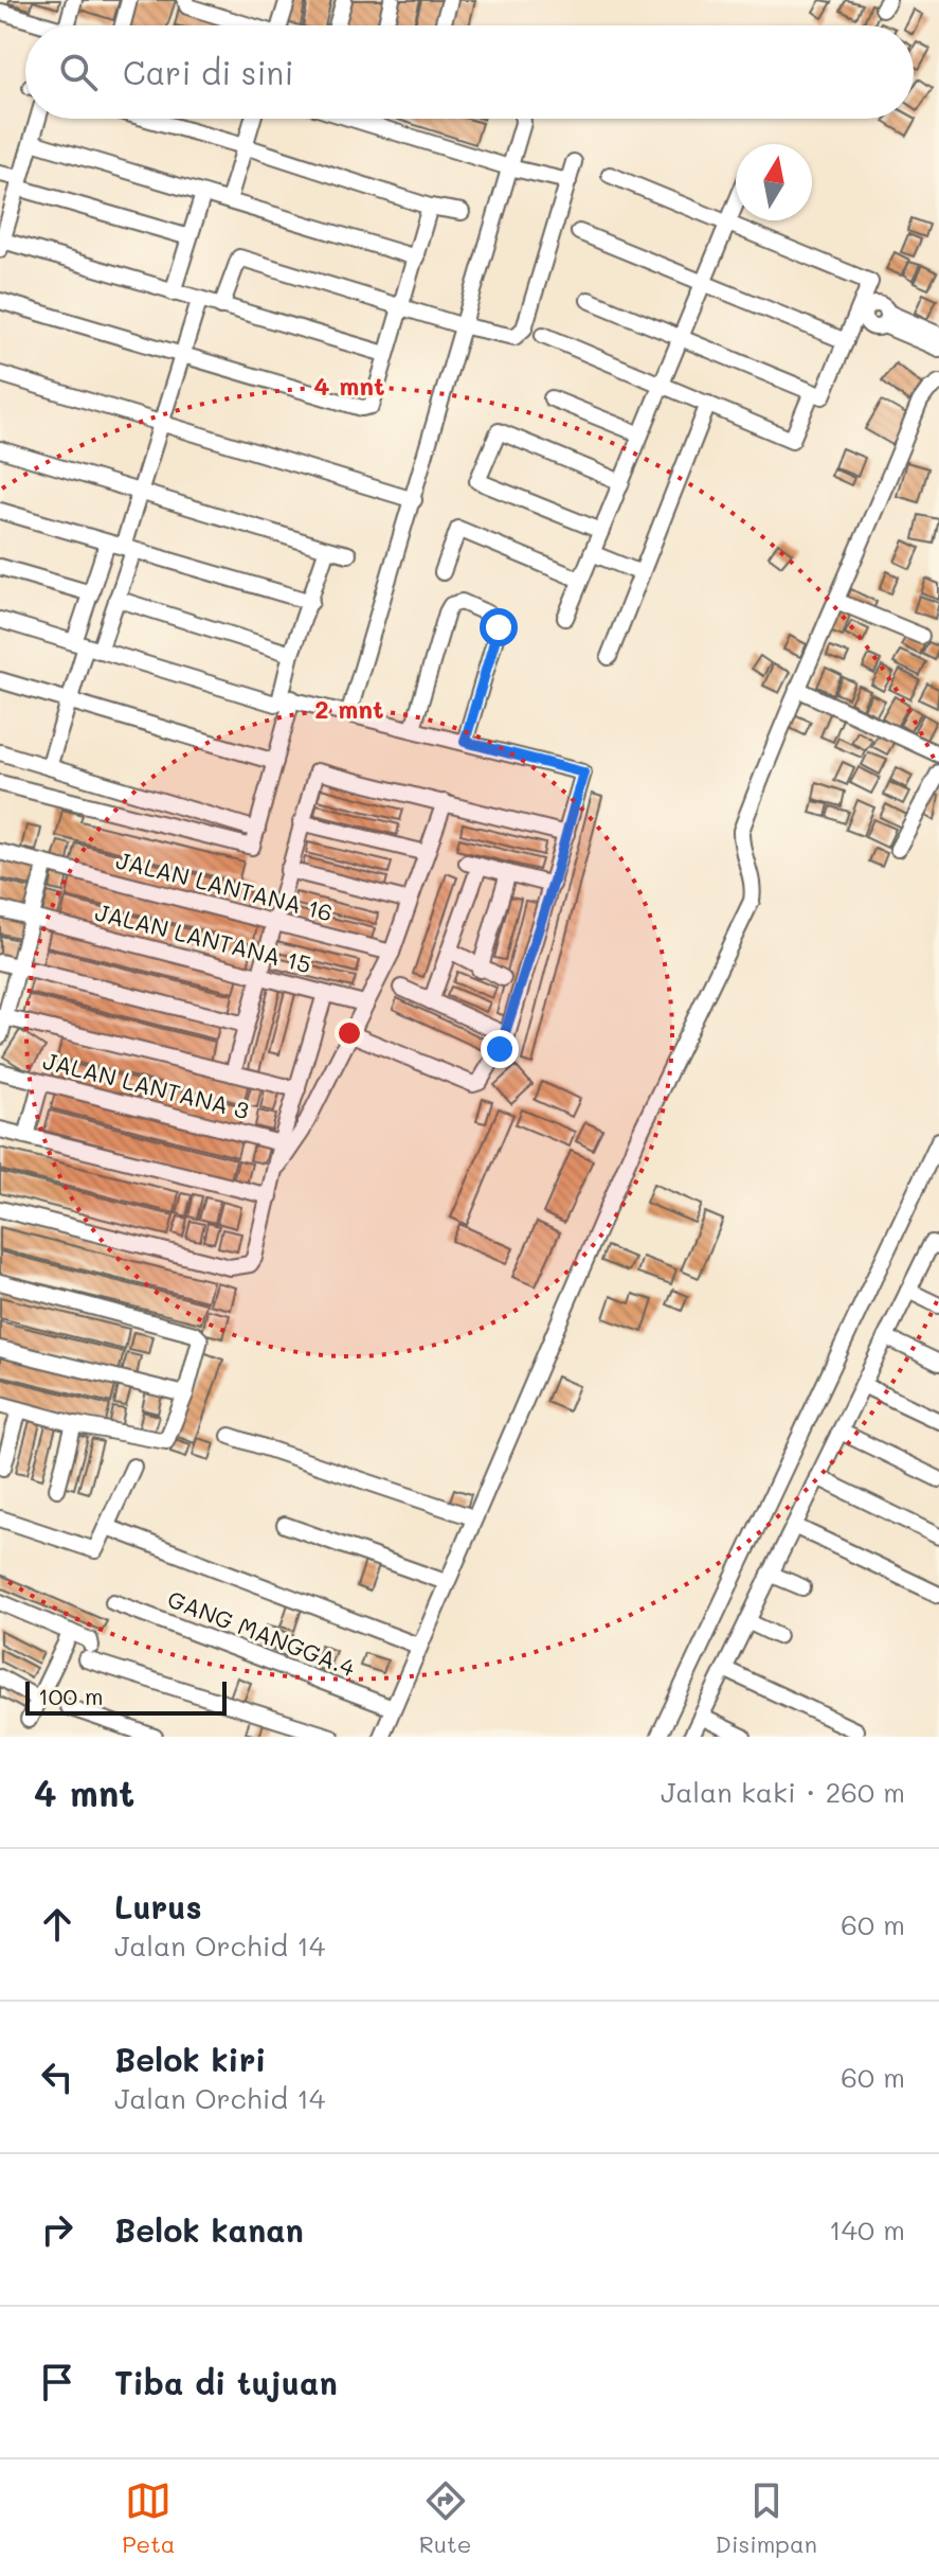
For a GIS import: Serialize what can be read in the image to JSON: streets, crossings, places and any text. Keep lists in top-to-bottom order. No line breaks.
{"streets":{"street":["JALAN LANTANA 16","JALAN LANTANA 15","JALAN LANTANA 3","GANG MANGGA.4"]},"scale_bar":"100 m","north":"top","page":{"search":"Cari di sini","scale":"100 m","heading":["4 mnt","Jalan kaki · 260 m"],"list":[["Lurus","Jalan Orchid 14","60 m"],["Belok kiri","Jalan Orchid 14","60 m"],["Belok kanan","140 m"],"Tiba di tujuan"],"nav":["Peta","Rute","Disimpan"]},"rings":["4 mnt","2 mnt"]}
